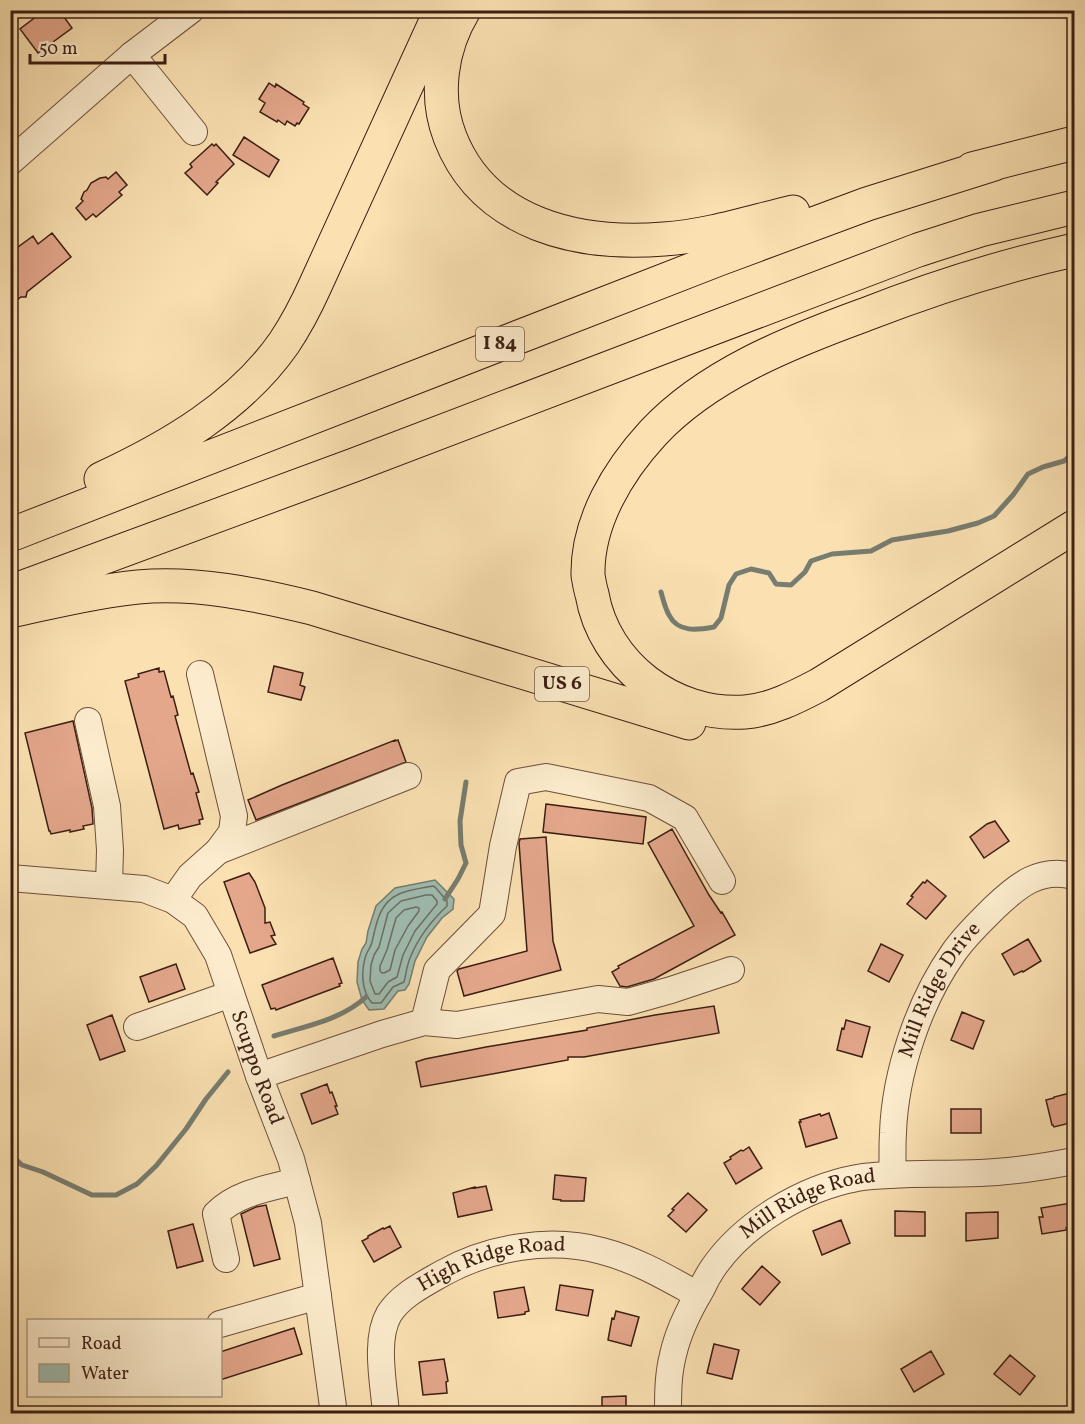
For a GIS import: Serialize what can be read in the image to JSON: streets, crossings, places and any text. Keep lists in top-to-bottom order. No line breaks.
{"streets":{"highway":["I 84","US 6"],"street":["Mill Ridge Drive","Scuppo Road","Mill Ridge Road","High Ridge Road"]},"crossings":[["Mill Ridge Drive","Mill Ridge Road"],["Mill Ridge Road","High Ridge Road"]],"legend":["Road","Water"],"scale_bar":"50 m"}
